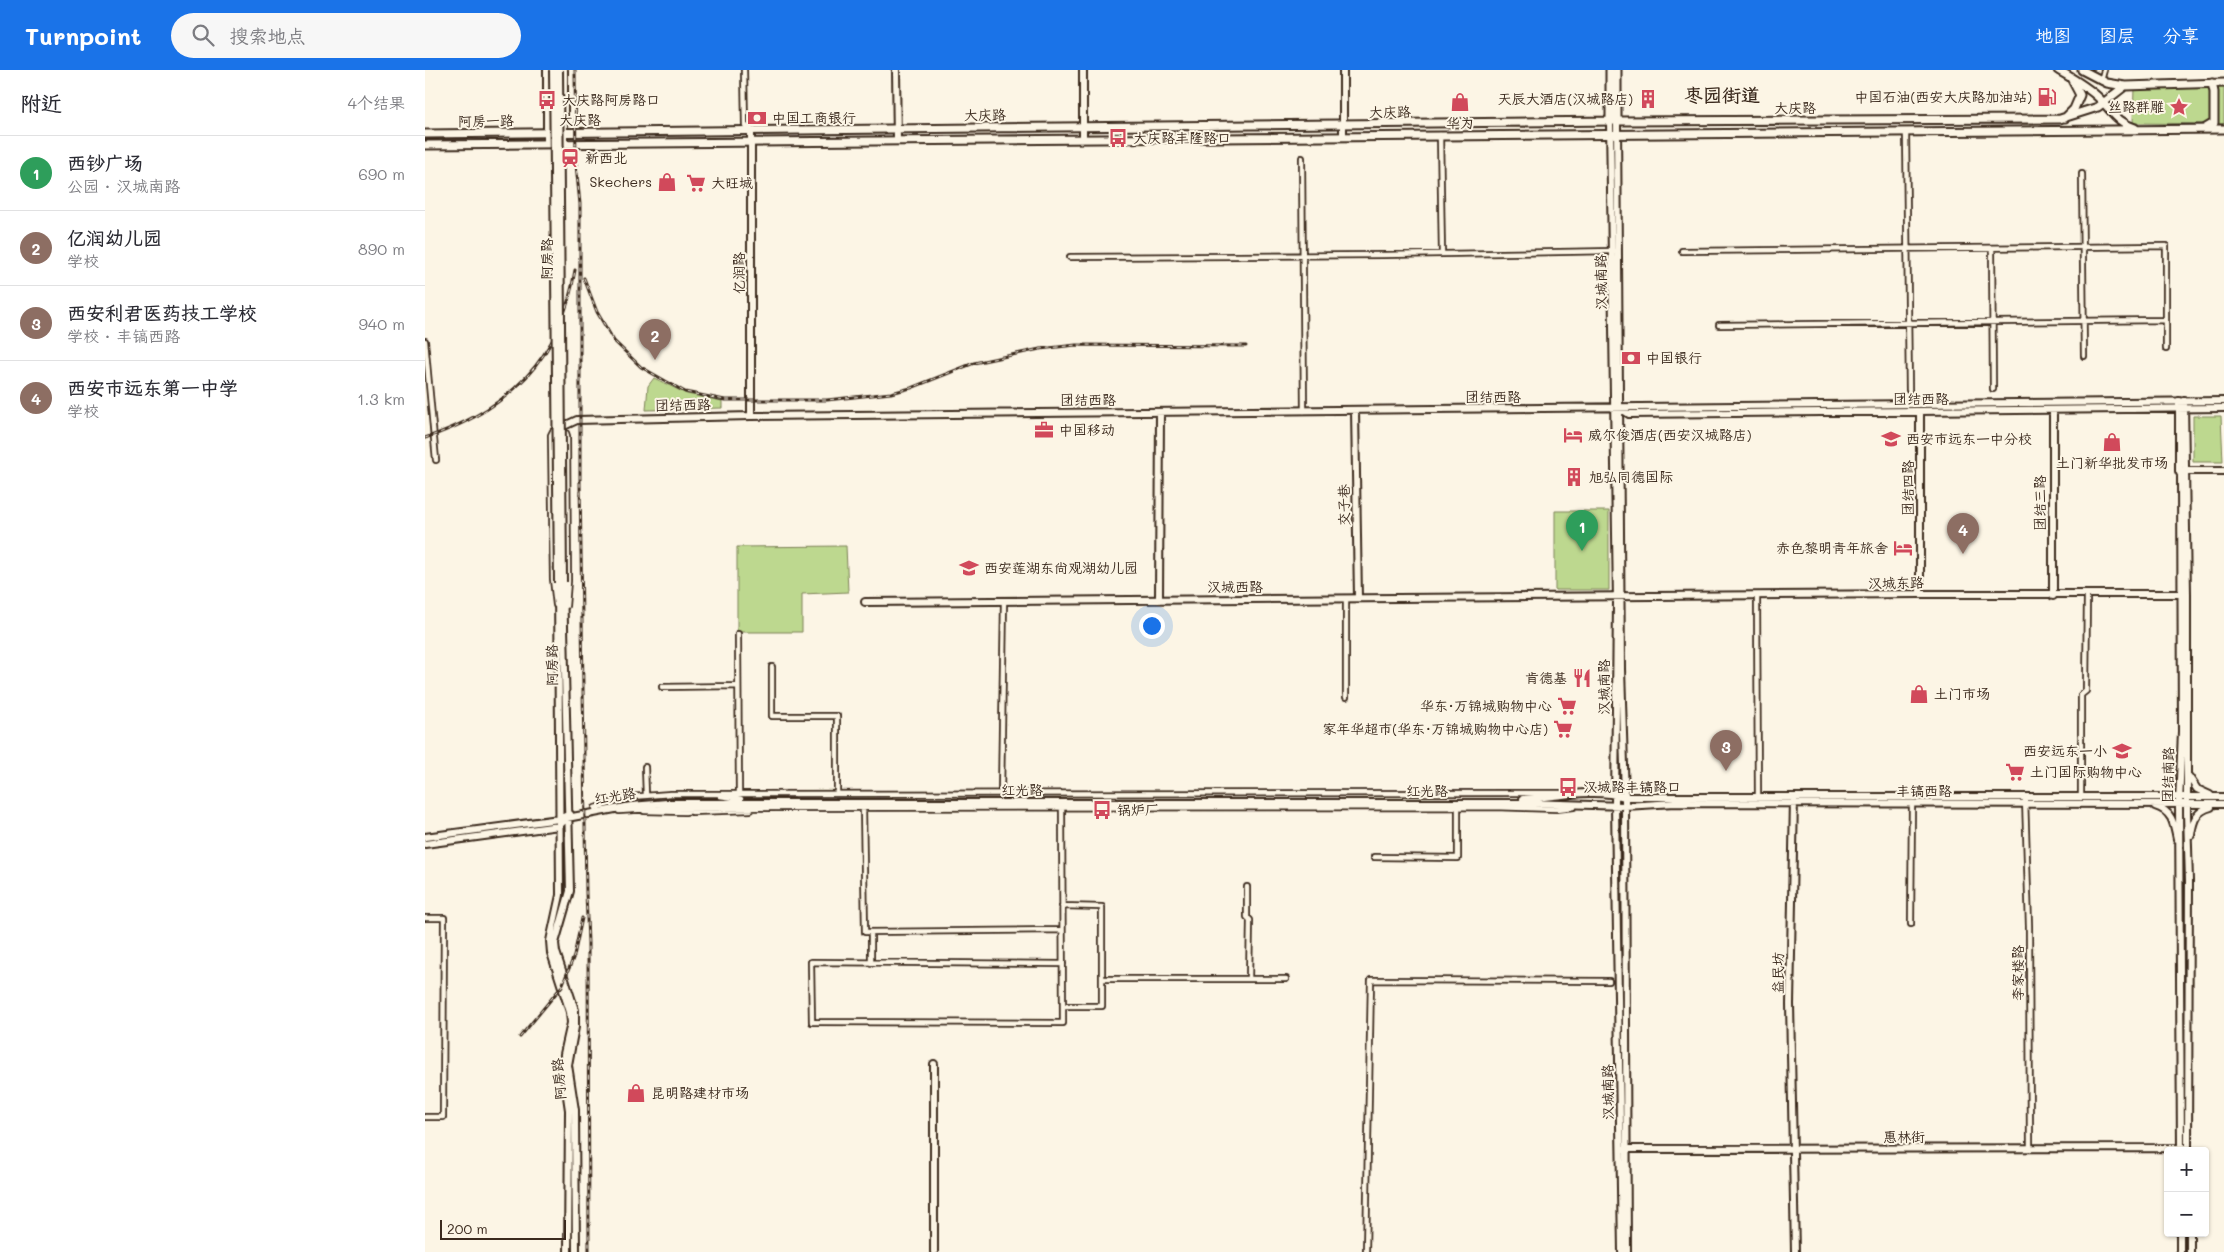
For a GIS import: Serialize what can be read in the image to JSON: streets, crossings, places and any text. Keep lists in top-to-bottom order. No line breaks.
{"streets":{"main road":["大庆路","阿房一路","阿房路","亿润路","汉城南路","团结西路","团结四路","团结三路","交子巷","汉城东路","汉城西路","团结南路","红光路","丰镐西路","益民坊","惠林街"],"street":["李家楼路"]},"crossings":[["大庆路","阿房一路"],["大庆路","亿润路"],["大庆路","汉城南路"],["阿房路","红光路"],["亿润路","团结西路"],["汉城南路","团结西路"],["汉城南路","汉城东路"],["汉城南路","红光路"],["汉城南路","丰镐西路"],["汉城南路","惠林街"],["团结西路","团结四路"],["团结西路","团结三路"],["团结西路","交子巷"],["团结西路","团结南路"],["团结四路","汉城东路"],["团结三路","汉城东路"],["交子巷","汉城西路"],["汉城东路","汉城西路"],["汉城东路","团结南路"],["团结南路","丰镐西路"],["红光路","丰镐西路"],["丰镐西路","益民坊"],["丰镐西路","李家楼路"],["益民坊","惠林街"],["李家楼路","惠林街"]],"districts":["枣园街道"],"places":{"fuel station":["中国石油(西安大庆路加油站)"],"building":["天辰大酒店(汉城路店)","旭弘同德国际"],"bus stop":["大庆路阿房路口","大庆路丰隆路口","汉城路丰镐路口","锅炉厂"],"shop":["华为","Skechers","土门新华批发市场","土门市场","昆明路建材市场"],"place":["丝路群雕"],"bank":["中国工商银行","中国银行"],"station":["新西北"],"supermarket":["大旺城","华东·万锦城购物中心","家年华超市(华东·万锦城购物中心店)","土门国际购物中心"],"office":["中国移动"],"hotel":["威尔俊酒店(西安汉城路店)","赤色黎明青年旅舍"],"school or university":["西安市远东一中分校","西安莲湖东尚观湖幼儿园","西安远东一小"],"restaurant":["肯德基"]},"scale_bar":"200 m","page":{"header":"Turnpoint","search":"搜索地点","nav":["地图","图层","分享"],"heading":["附近","4个结果"],"list":[{"mark":"1","name":"西钞广场","note":"公园 · 汉城南路","value":"690 m"},{"mark":"2","name":"亿润幼儿园","note":"学校","value":"890 m"},{"mark":"3","name":"西安利君医药技工学校","note":"学校 · 丰镐西路","value":"940 m"},{"mark":"4","name":"西安市远东第一中学","note":"学校","value":"1.3 km"}],"pins":["2","1","4","3"],"map_buttons":["+","−"],"scale":"200 m"}}
